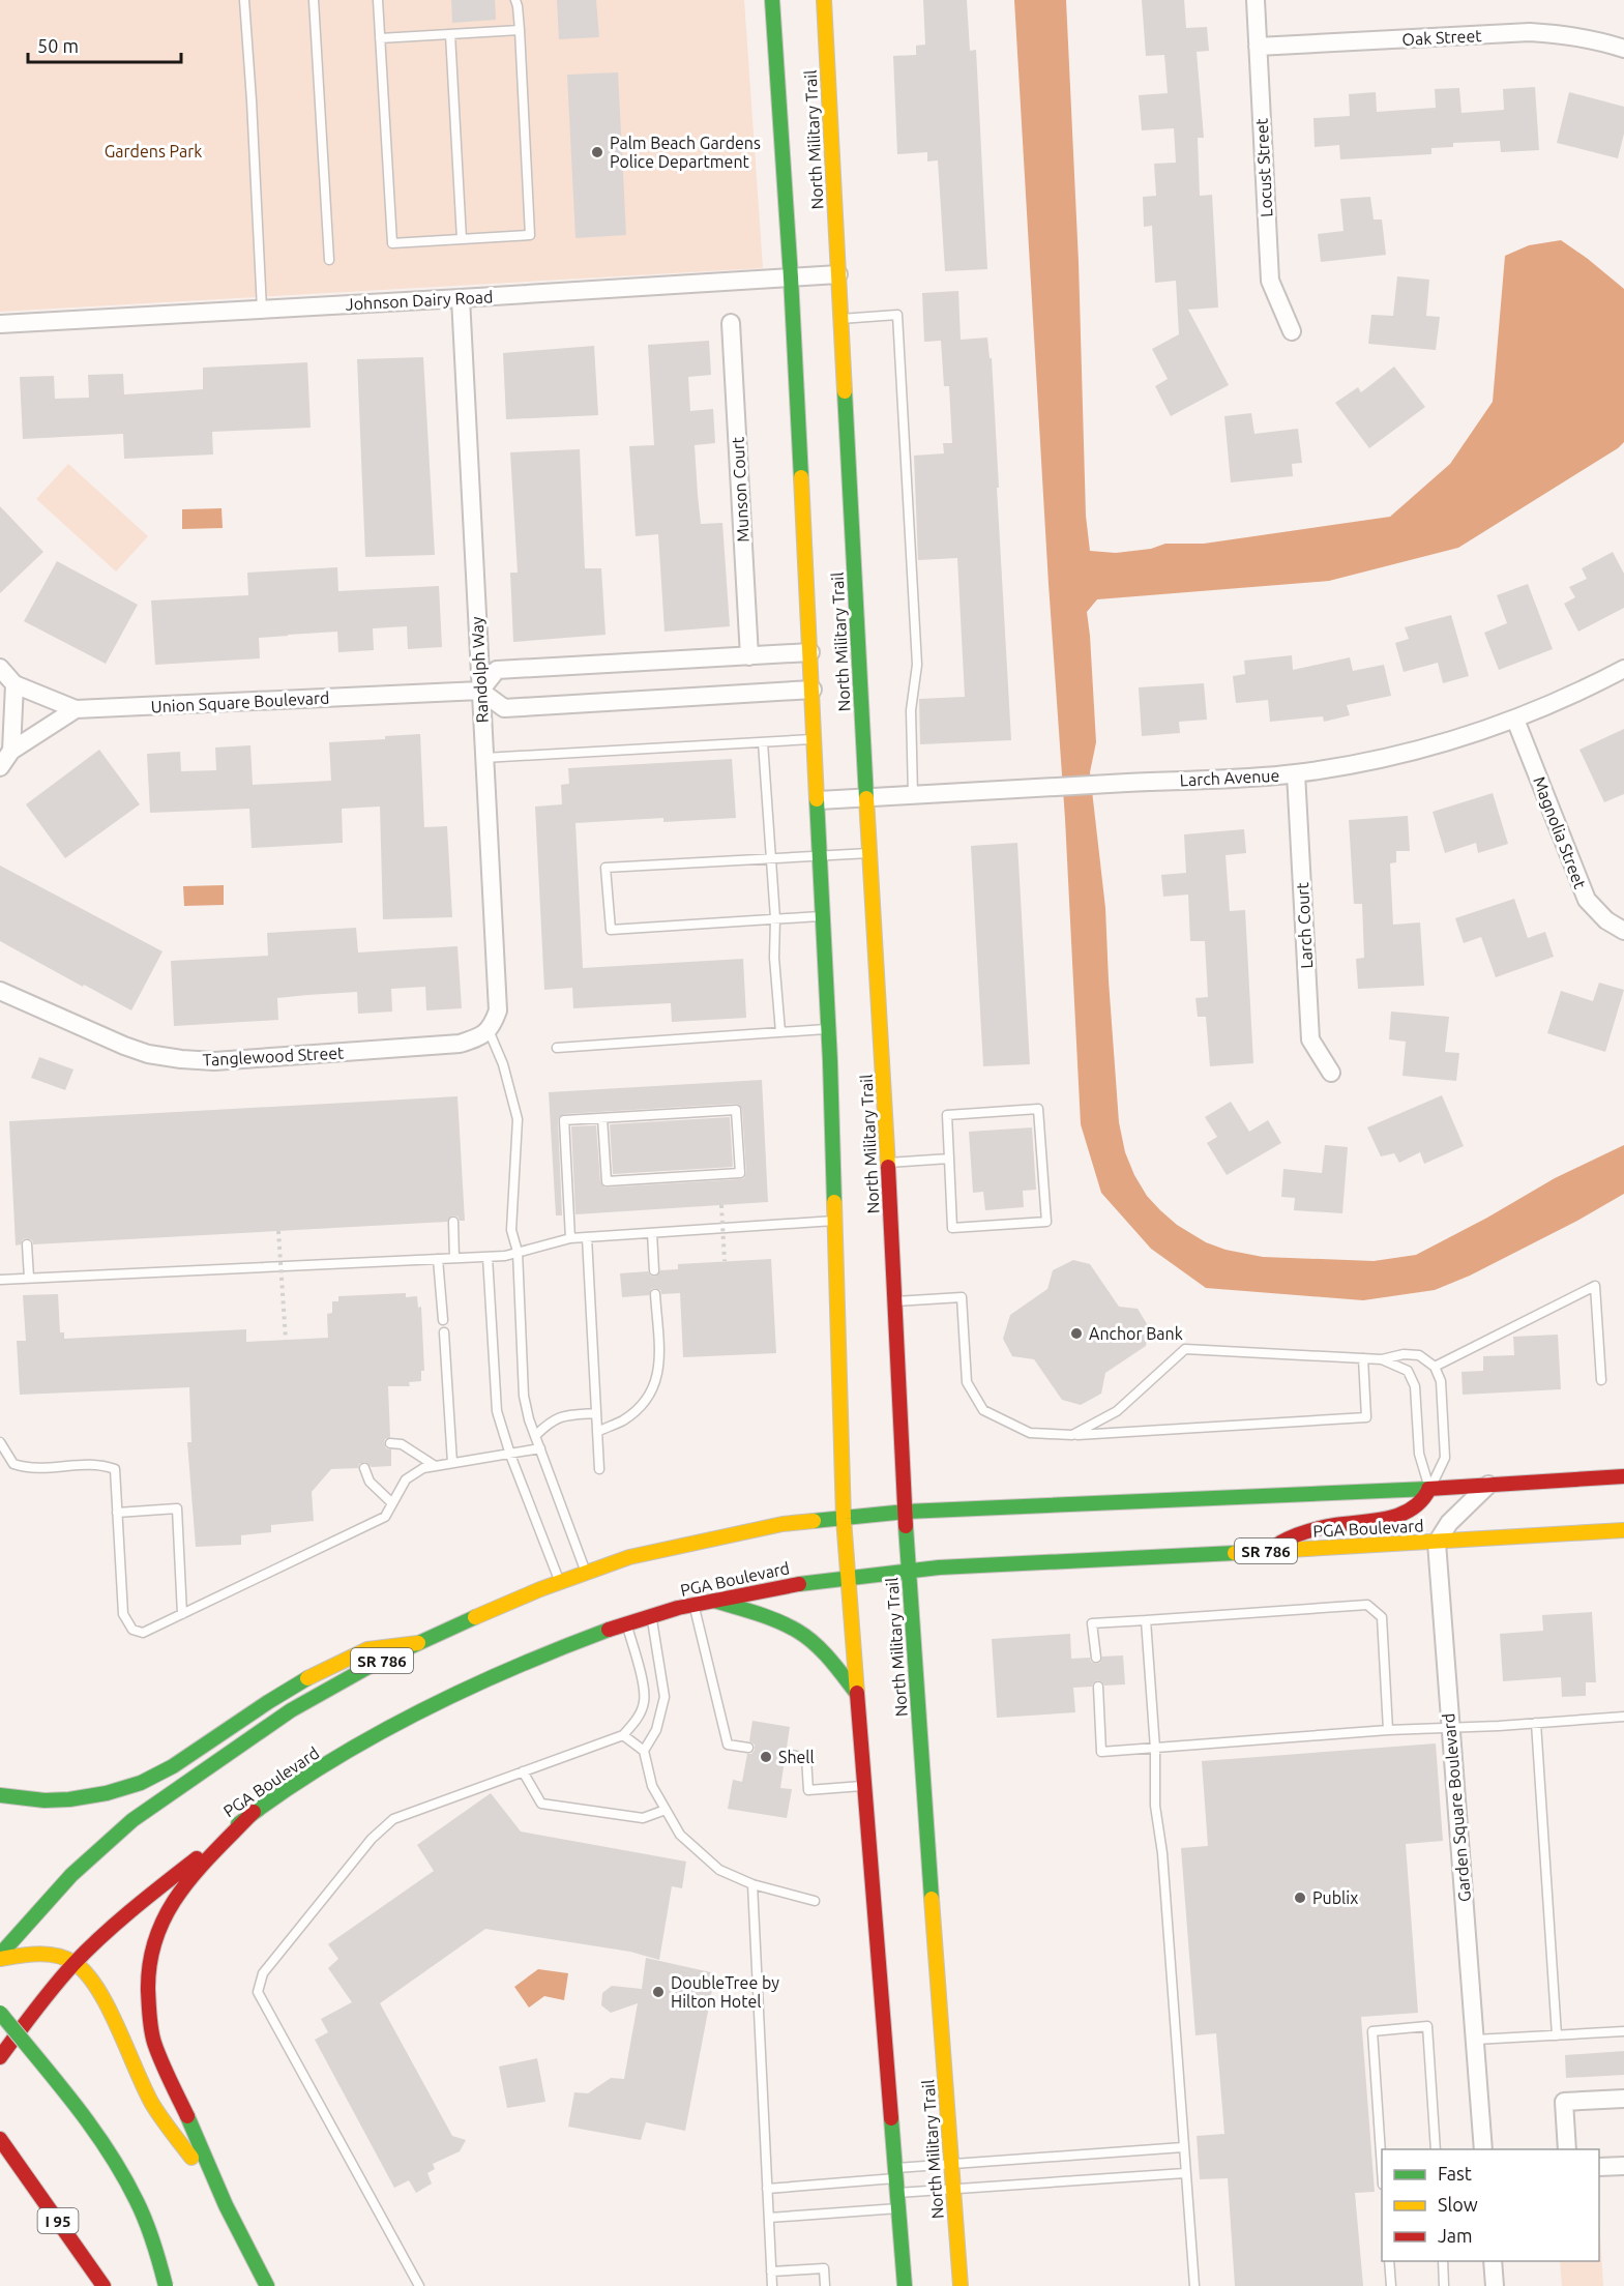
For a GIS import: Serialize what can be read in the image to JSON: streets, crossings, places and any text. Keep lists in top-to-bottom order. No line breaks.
{"streets":{"main road":["North Military Trail","PGA Boulevard","SR 786","I 95"],"street":["Oak Street","Locust Street","Johnson Dairy Road","Munson Court","Randolph Way","Union Square Boulevard","Larch Avenue","Magnolia Street","Larch Court","Tanglewood Street","Garden Square Boulevard"]},"crossings":[["Oak Street","Locust Street"],["North Military Trail","Johnson Dairy Road"],["North Military Trail","Larch Avenue"],["North Military Trail","PGA Boulevard"],["North Military Trail","SR 786"],["Johnson Dairy Road","Randolph Way"],["Randolph Way","Union Square Boulevard"],["Randolph Way","Tanglewood Street"],["Larch Avenue","Magnolia Street"],["Larch Avenue","Larch Court"],["PGA Boulevard","Garden Square Boulevard"]],"parks":["Gardens Park"],"places":["Palm Beach Gardens Police Department","Anchor Bank","Shell","Publix","DoubleTree by Hilton Hotel"],"legend":["Fast","Slow","Jam"],"scale_bar":"50 m"}
